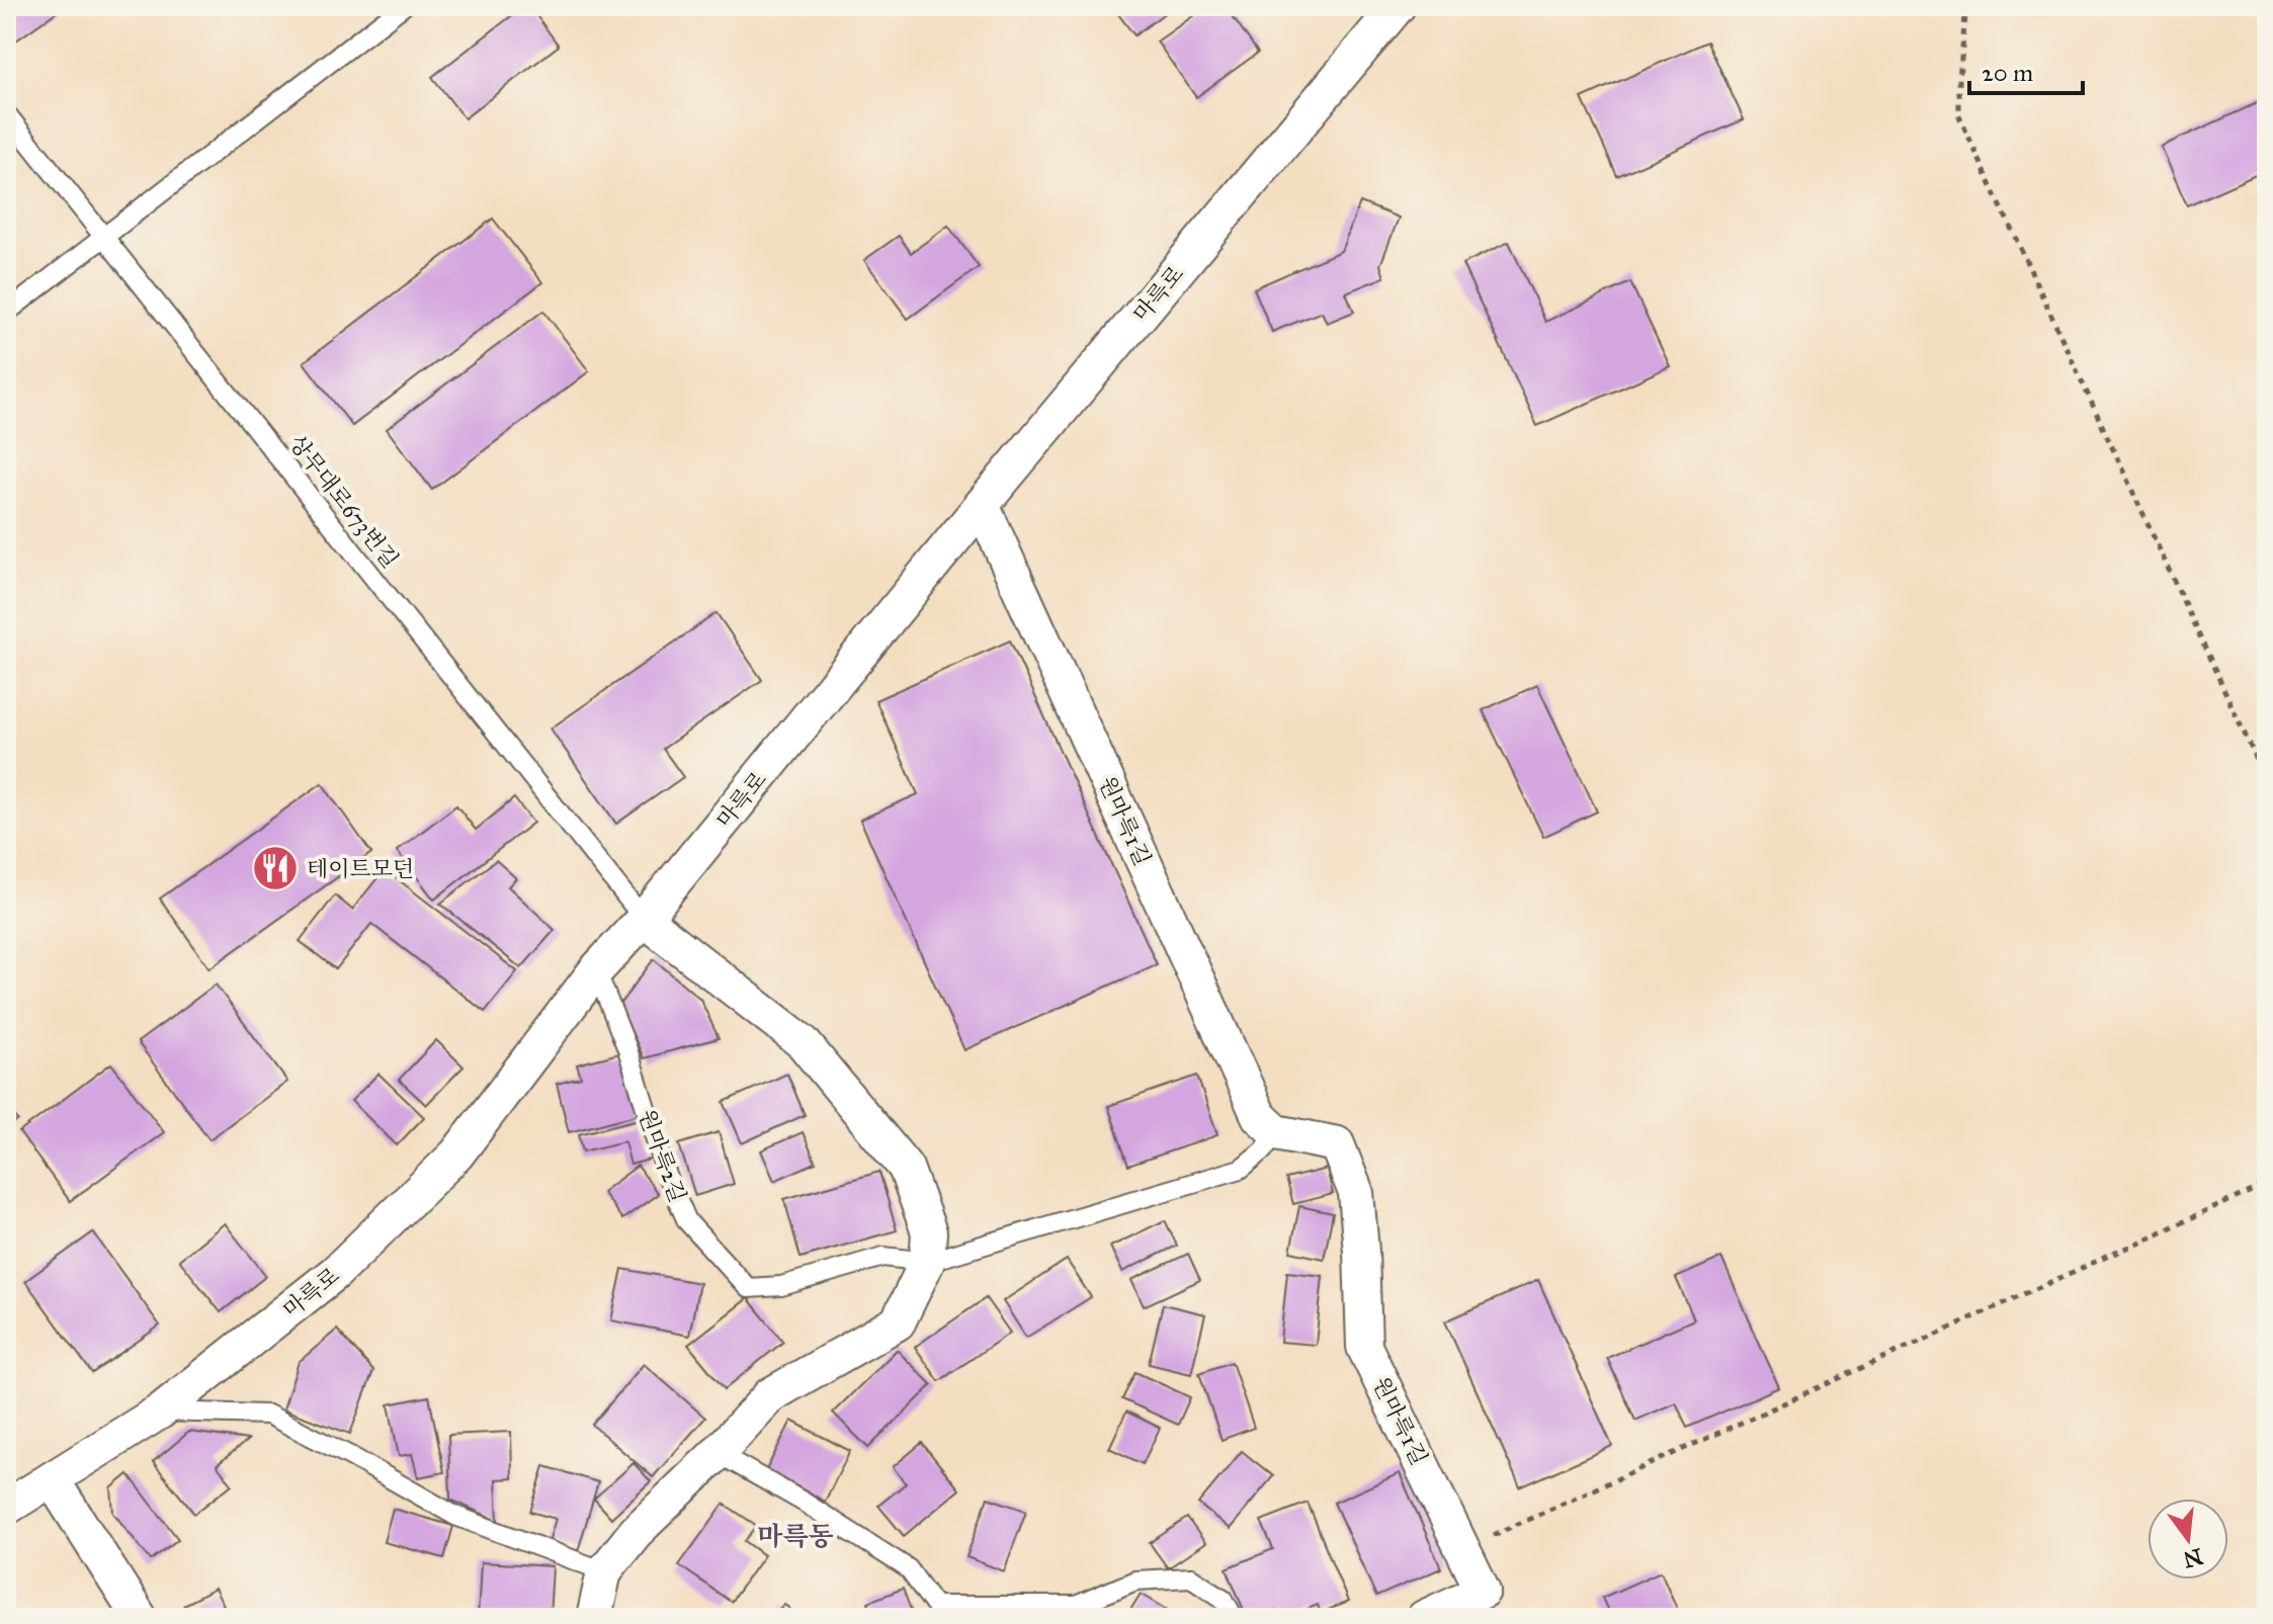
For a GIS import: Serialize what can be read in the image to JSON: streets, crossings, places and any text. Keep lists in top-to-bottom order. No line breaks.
{"streets":{"street":["마륵로","원마륵1길"],"lane":["상무대로673번길","원마륵2길"]},"crossings":[["마륵로","상무대로673번길"],["마륵로","원마륵1길"],["마륵로","원마륵2길"]],"districts":["마륵동"],"places":{"restaurant":["테이트모던"]},"scale_bar":"20 m","north":"bottom"}
